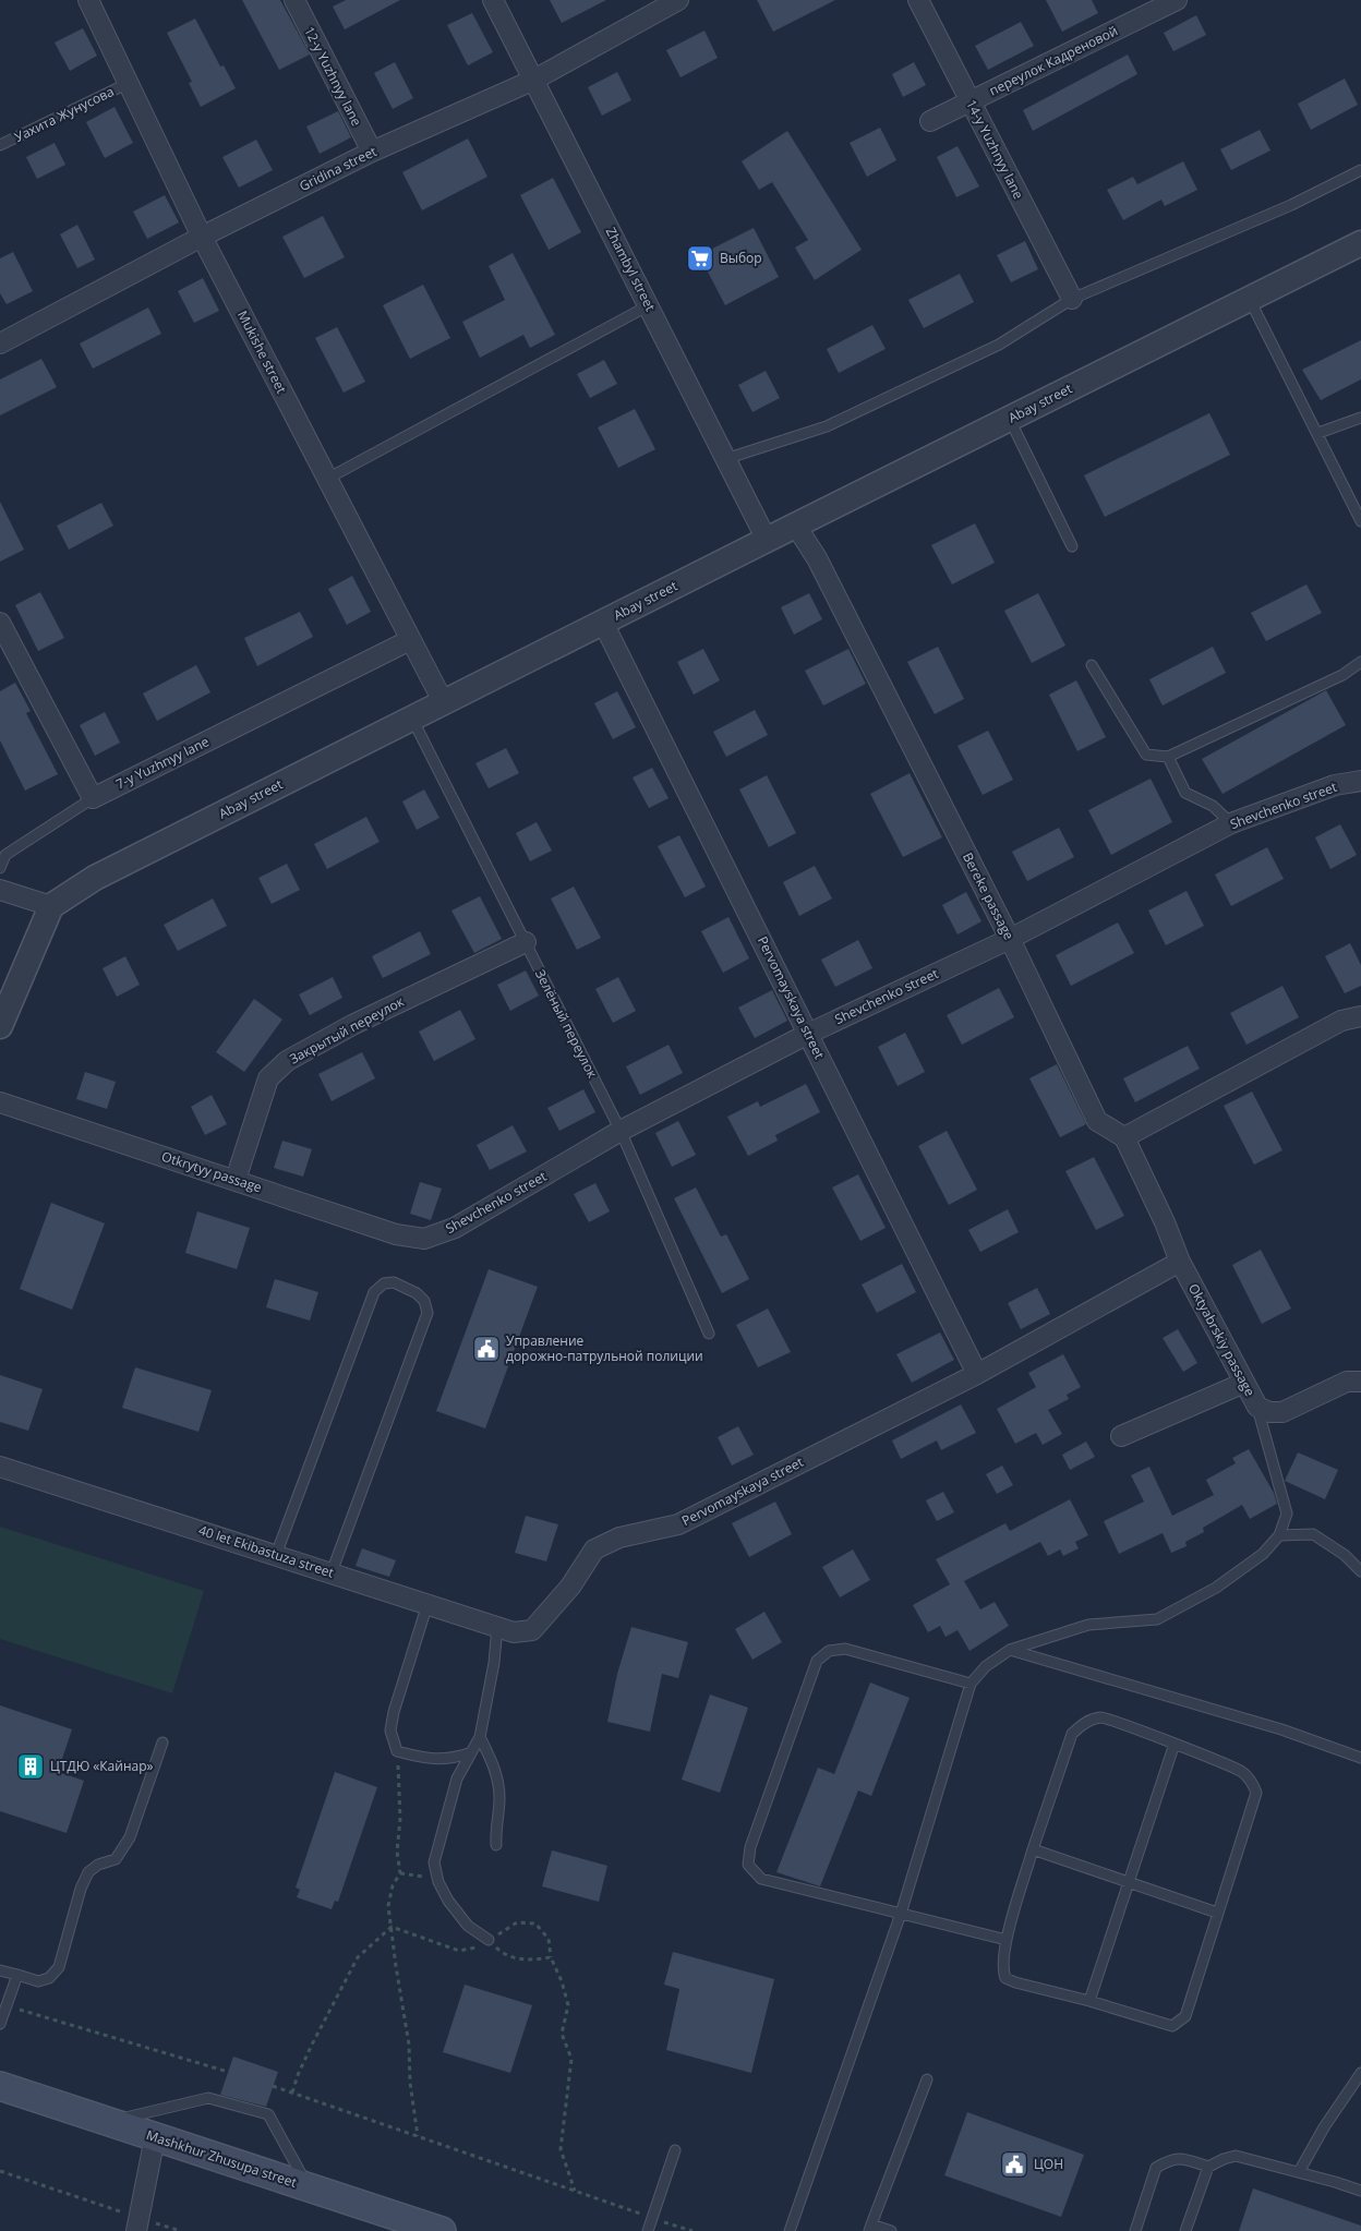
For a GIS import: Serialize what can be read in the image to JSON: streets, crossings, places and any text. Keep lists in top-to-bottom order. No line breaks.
{"streets":{"main road":["Mashkhur Zhusupa street"],"street":["переулок Кадреновой","12-y Yuzhnyy lane","14-y Yuzhnyy lane","Gridina street","Zhambyl street","Mukishe street","Abay street","7-y Yuzhnyy lane","Shevchenko street","Bereke passage","Pervomayskaya street","Закрытый переулок","Otkrytyy passage","Oktyabrskiy passage","40 let Ekibastuza street"],"lane":["Уахита Жунусова","Зелёный переулок"]},"crossings":[["переулок Кадреновой","14-y Yuzhnyy lane"],["12-y Yuzhnyy lane","Gridina street"],["Уахита Жунусова","Mukishe street"],["Gridina street","Zhambyl street"],["Gridina street","Mukishe street"],["Zhambyl street","Abay street"],["Mukishe street","Abay street"],["Mukishe street","7-y Yuzhnyy lane"],["Abay street","Bereke passage"],["Abay street","Pervomayskaya street"],["Abay street","Зелёный переулок"],["Shevchenko street","Bereke passage"],["Shevchenko street","Pervomayskaya street"],["Shevchenko street","Зелёный переулок"],["Shevchenko street","Otkrytyy passage"],["Pervomayskaya street","Oktyabrskiy passage"],["Pervomayskaya street","40 let Ekibastuza street"],["Зелёный переулок","Закрытый переулок"],["Закрытый переулок","Otkrytyy passage"]],"places":{"supermarket":["Выбор"],"public building":["Управление дорожно-патрульной полиции","ЦОН"],"building":["ЦТДЮ «Кайнар»"]}}
